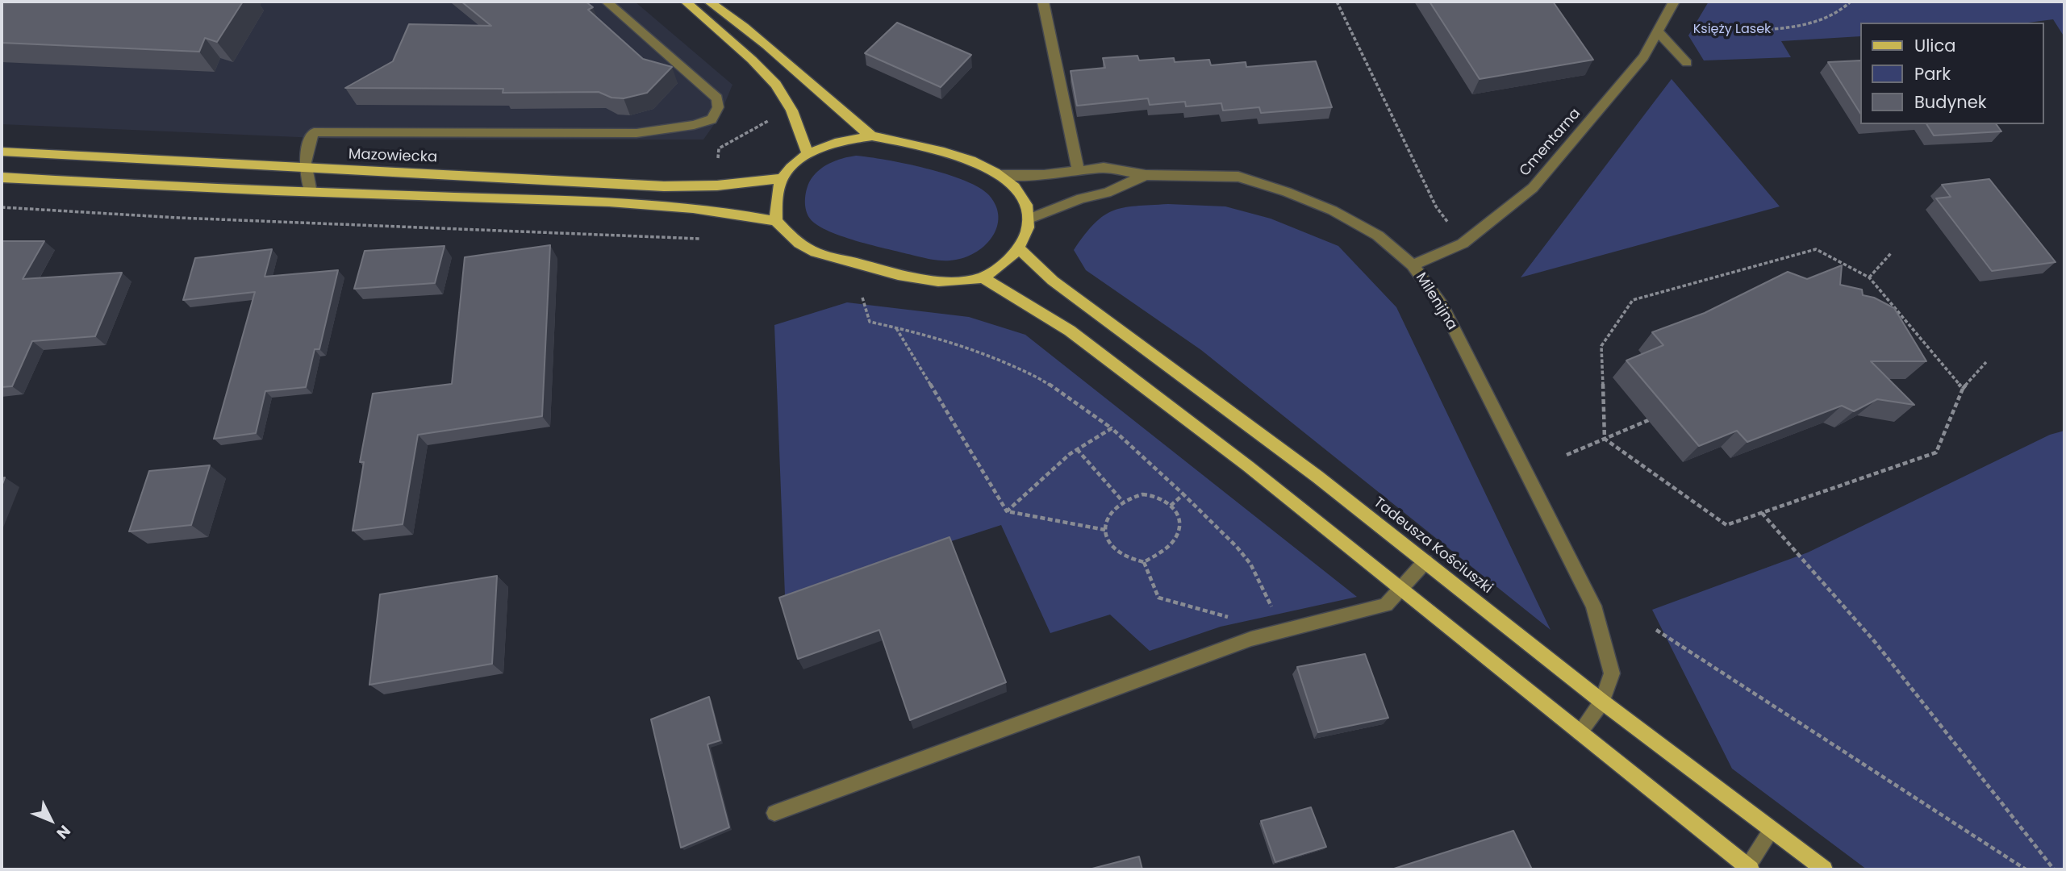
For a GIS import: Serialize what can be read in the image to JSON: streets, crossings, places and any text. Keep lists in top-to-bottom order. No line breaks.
{"streets":{"main road":["Mazowiecka","Tadeusza Kościuszki"],"street":["Cmentarna","Milenijna"]},"crossings":[["Cmentarna","Milenijna"],["Milenijna","Tadeusza Kościuszki"]],"parks":["Księży Lasek"],"legend":["Ulica","Park","Budynek"],"north":"bottom right"}
